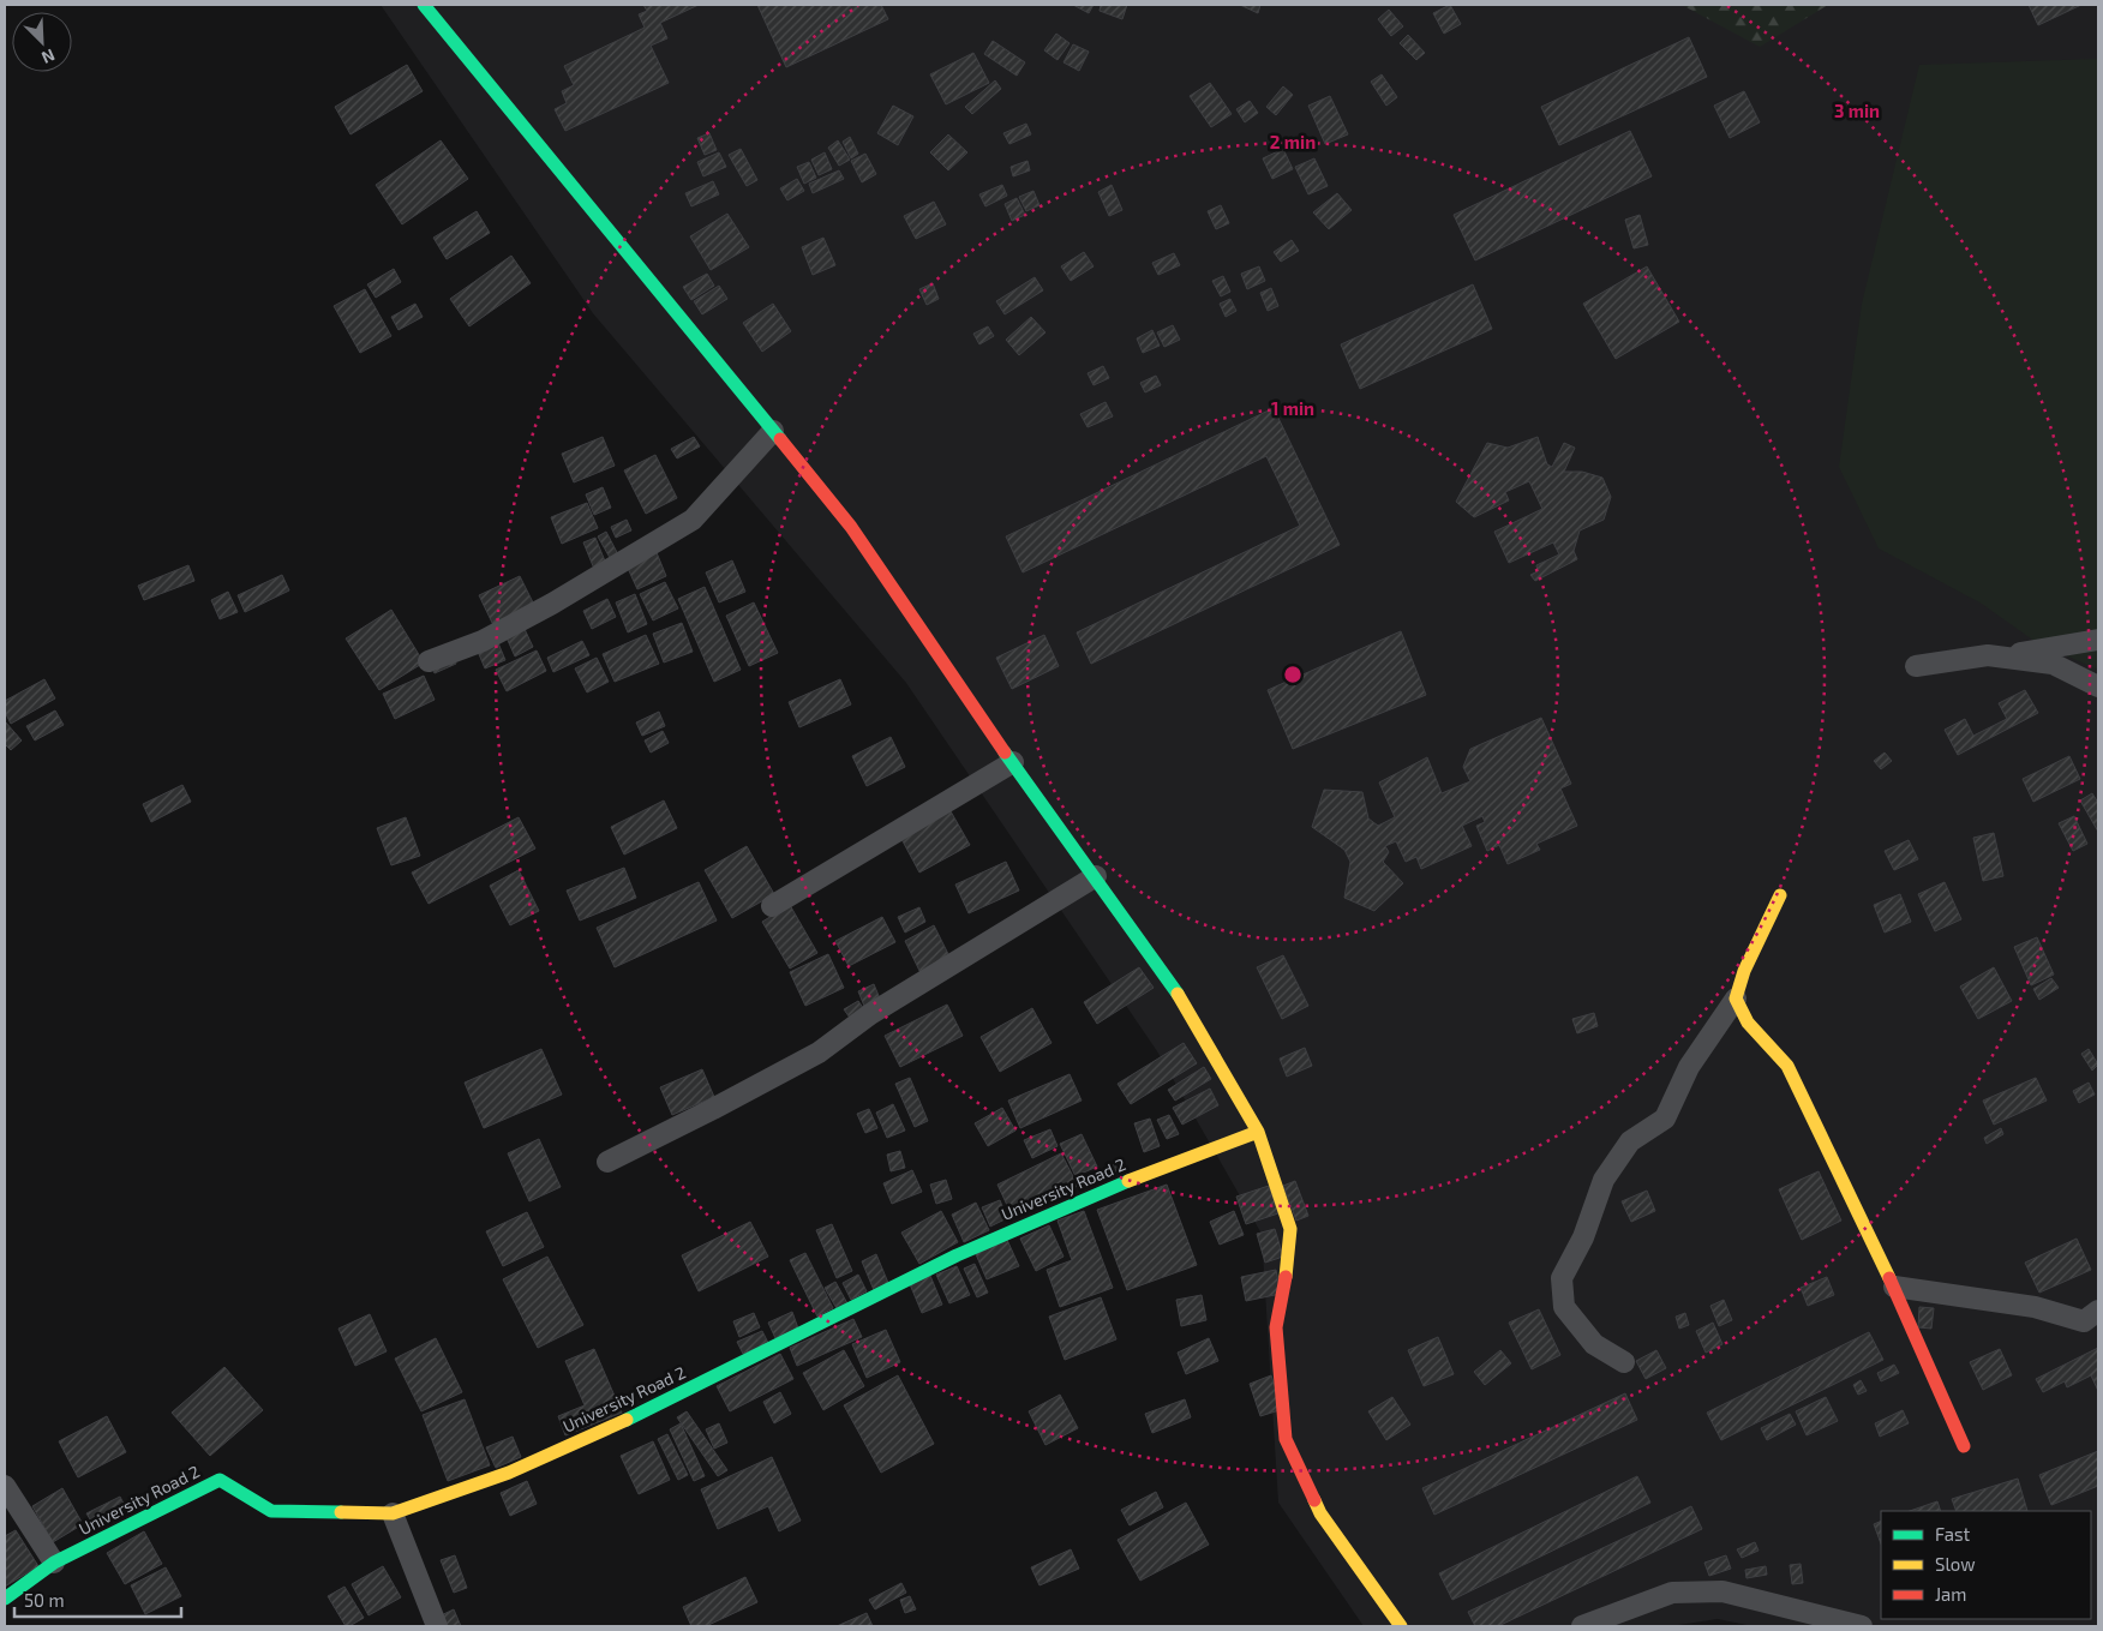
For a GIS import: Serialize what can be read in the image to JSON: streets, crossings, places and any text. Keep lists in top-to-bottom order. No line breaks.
{"streets":{"street":["University Road 2"]},"legend":["Fast","Slow","Jam"],"scale_bar":"50 m","north":"bottom right","rings":["3 min","2 min","1 min"]}
